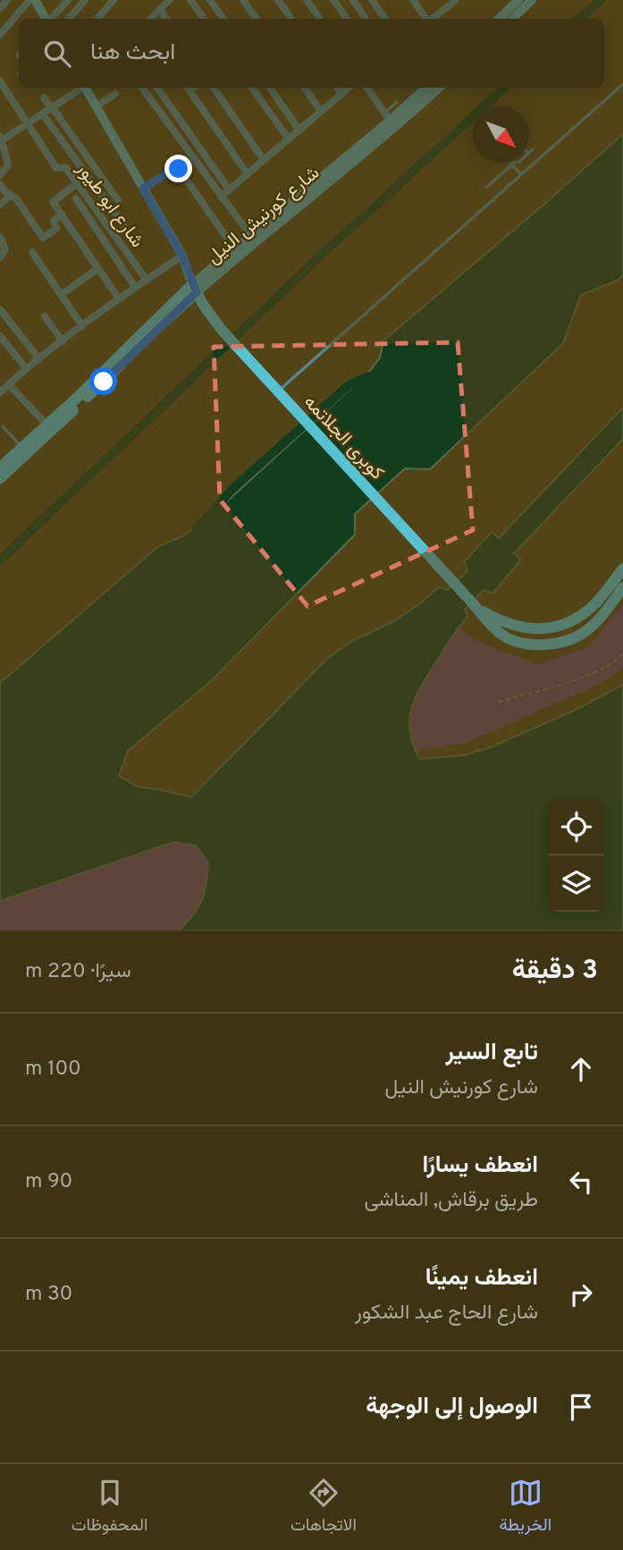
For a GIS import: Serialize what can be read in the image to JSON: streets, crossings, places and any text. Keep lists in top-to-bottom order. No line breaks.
{"streets":{"main road":["شارع كورنيش النيل","كوبرى الجلاتمه"],"street":["شارع ابو طيور"]},"crossings":[["شارع كورنيش النيل","كوبرى الجلاتمه"]],"north":"bottom right","page":{"search":"ابحث هنا","heading":["3 دقيقة","سيرًا · 220 m"],"list":[["تابع السير","شارع كورنيش النيل","100 m"],["انعطف يسارًا","طريق برقاش, المناشى","90 m"],["انعطف يمينًا","شارع الحاج عبد الشكور","30 m"],"الوصول إلى الوجهة"],"nav":["الخريطة","الاتجاهات","المحفوظات"]}}
